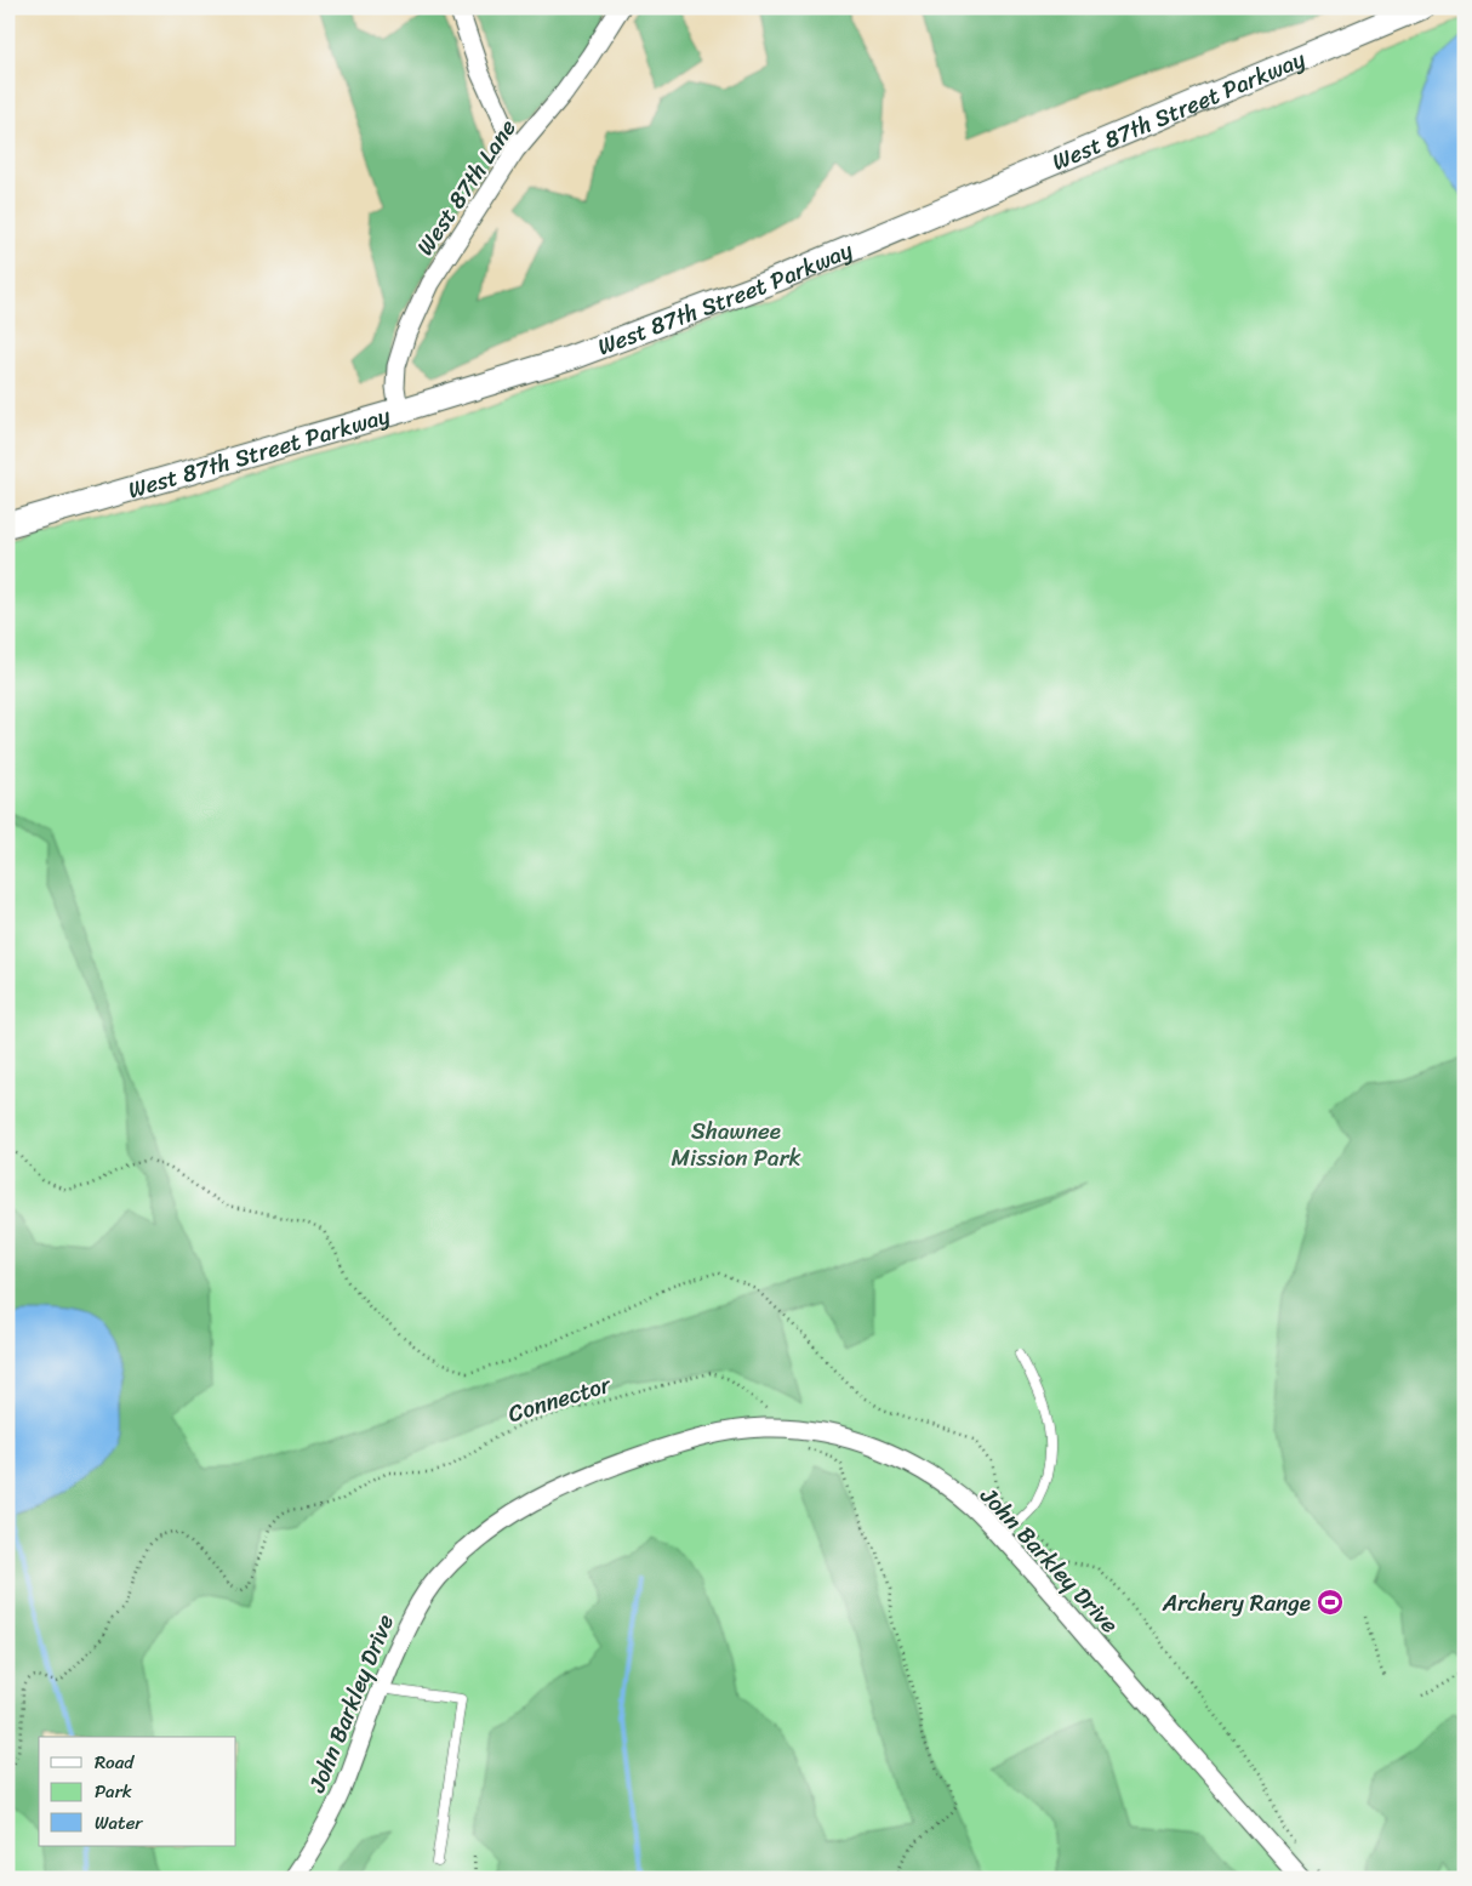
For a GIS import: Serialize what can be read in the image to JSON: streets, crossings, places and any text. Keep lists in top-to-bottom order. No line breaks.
{"streets":{"main road":["West 87th Street Parkway"],"street":["West 87th Lane","John Barkley Drive"],"path":["Connector"]},"crossings":[["West 87th Street Parkway","West 87th Lane"],["Connector","John Barkley Drive"]],"parks":["Shawnee Mission Park"],"places":{"sports":["Archery Range"]},"legend":["Road","Park","Water"]}
